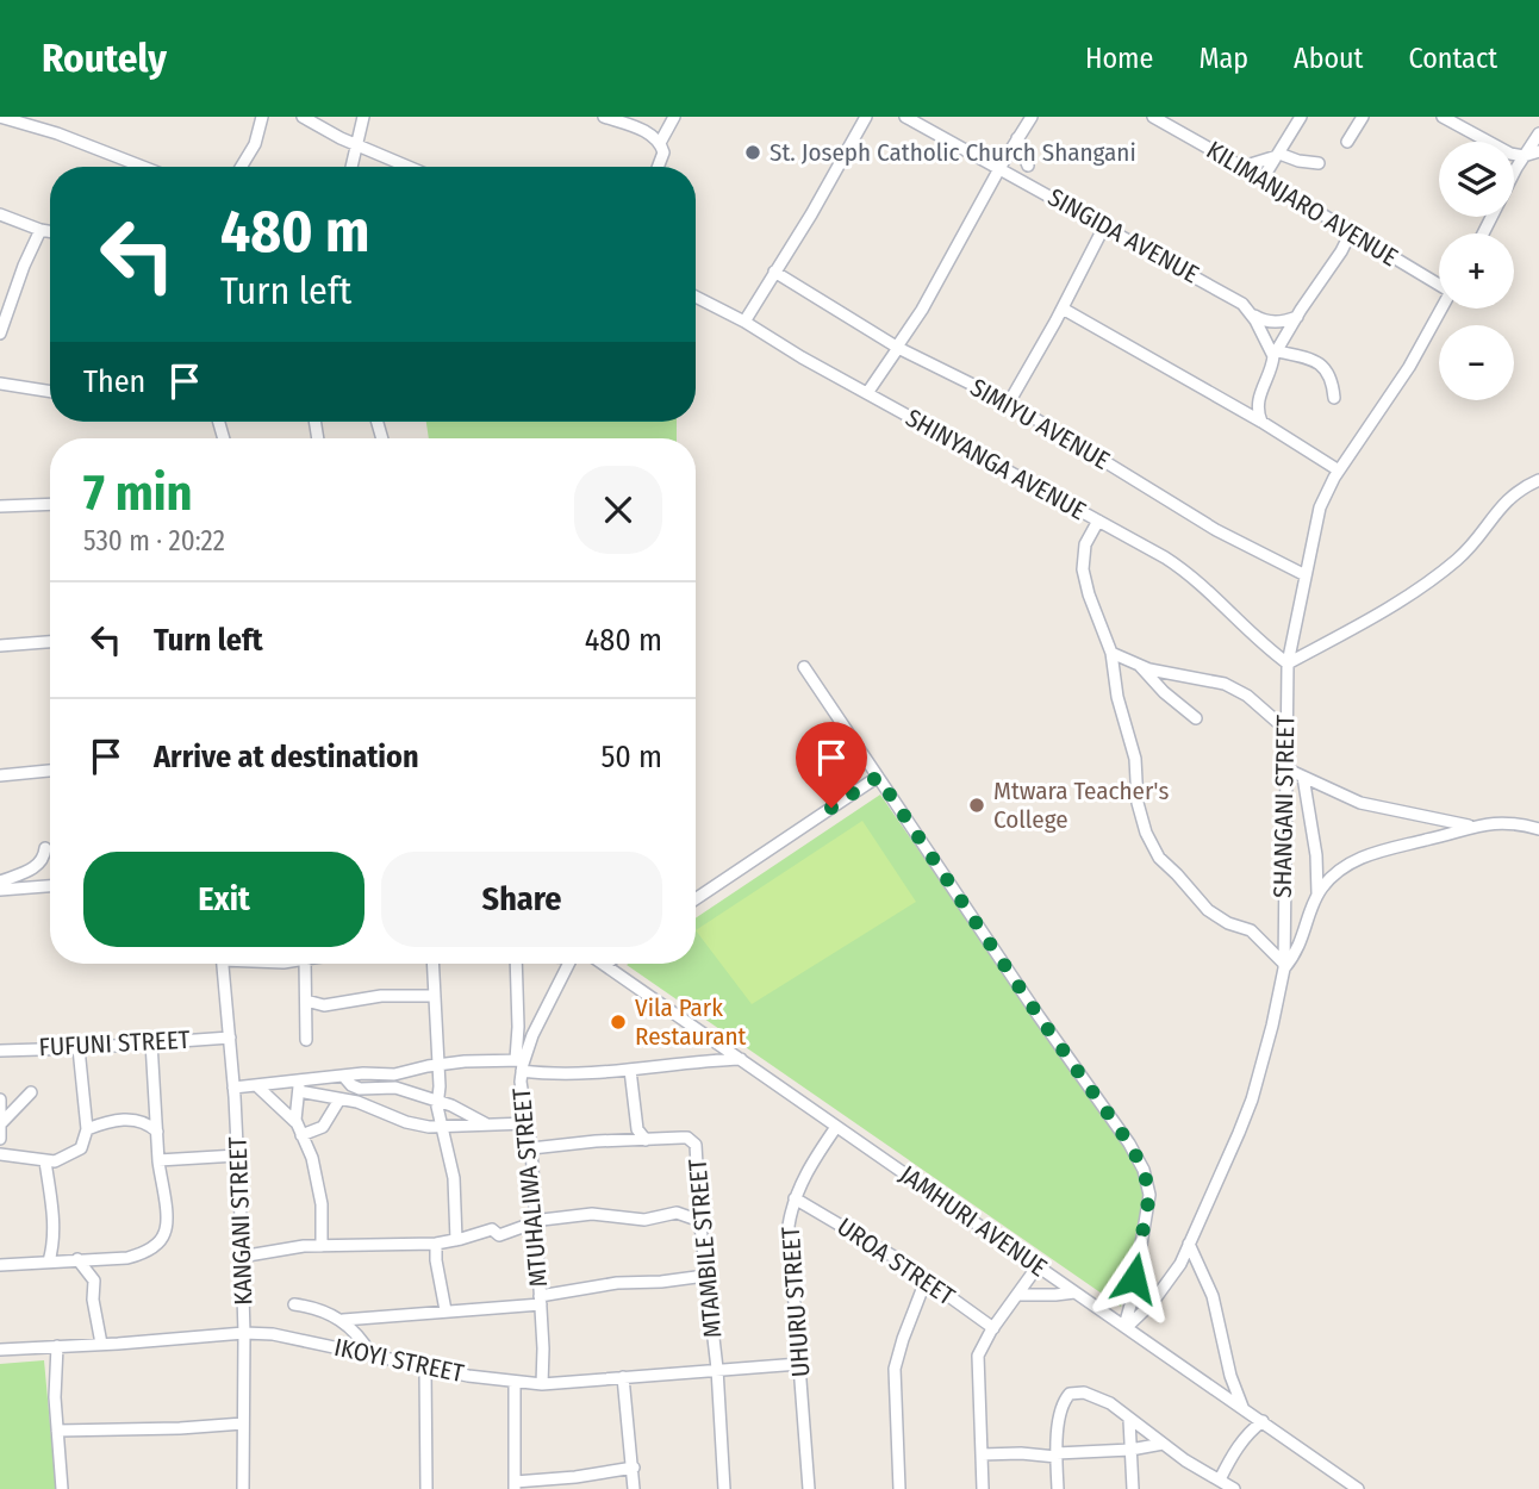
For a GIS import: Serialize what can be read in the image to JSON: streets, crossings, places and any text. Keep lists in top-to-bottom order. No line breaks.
{"streets":{"street":["KILIMANJARO AVENUE","SINGIDA AVENUE","SIMIYU AVENUE","SHINYANGA AVENUE","SHANGANI STREET","FUFUNI STREET","MTUHALIWA STREET","KANGANI STREET","JAMHURI AVENUE","MTAMBILE STREET","UROA STREET","UHURU STREET","IKOYI STREET"]},"crossings":[["SIMIYU AVENUE","SHANGANI STREET"],["SHINYANGA AVENUE","SHANGANI STREET"],["SHANGANI STREET","JAMHURI AVENUE"],["FUFUNI STREET","KANGANI STREET"],["MTUHALIWA STREET","MTAMBILE STREET"],["MTUHALIWA STREET","IKOYI STREET"],["KANGANI STREET","IKOYI STREET"],["JAMHURI AVENUE","UHURU STREET"],["MTAMBILE STREET","IKOYI STREET"],["UROA STREET","UHURU STREET"],["UHURU STREET","IKOYI STREET"]],"places":["St. Joseph Catholic Church Shangani","Mtwara Teacher's College","Vila Park Restaurant"],"page":{"header":"Routely","nav":["Home","Map","About","Contact"],"map_buttons":["+","−"],"turn":["480 m","Turn left"],"then":"Then","heading":["7 min","530 m · 20:22"],"list":[{"name":"Turn left","value":"480 m"},{"name":"Arrive at destination","value":"50 m"}],"buttons":["Exit","Share"]}}
